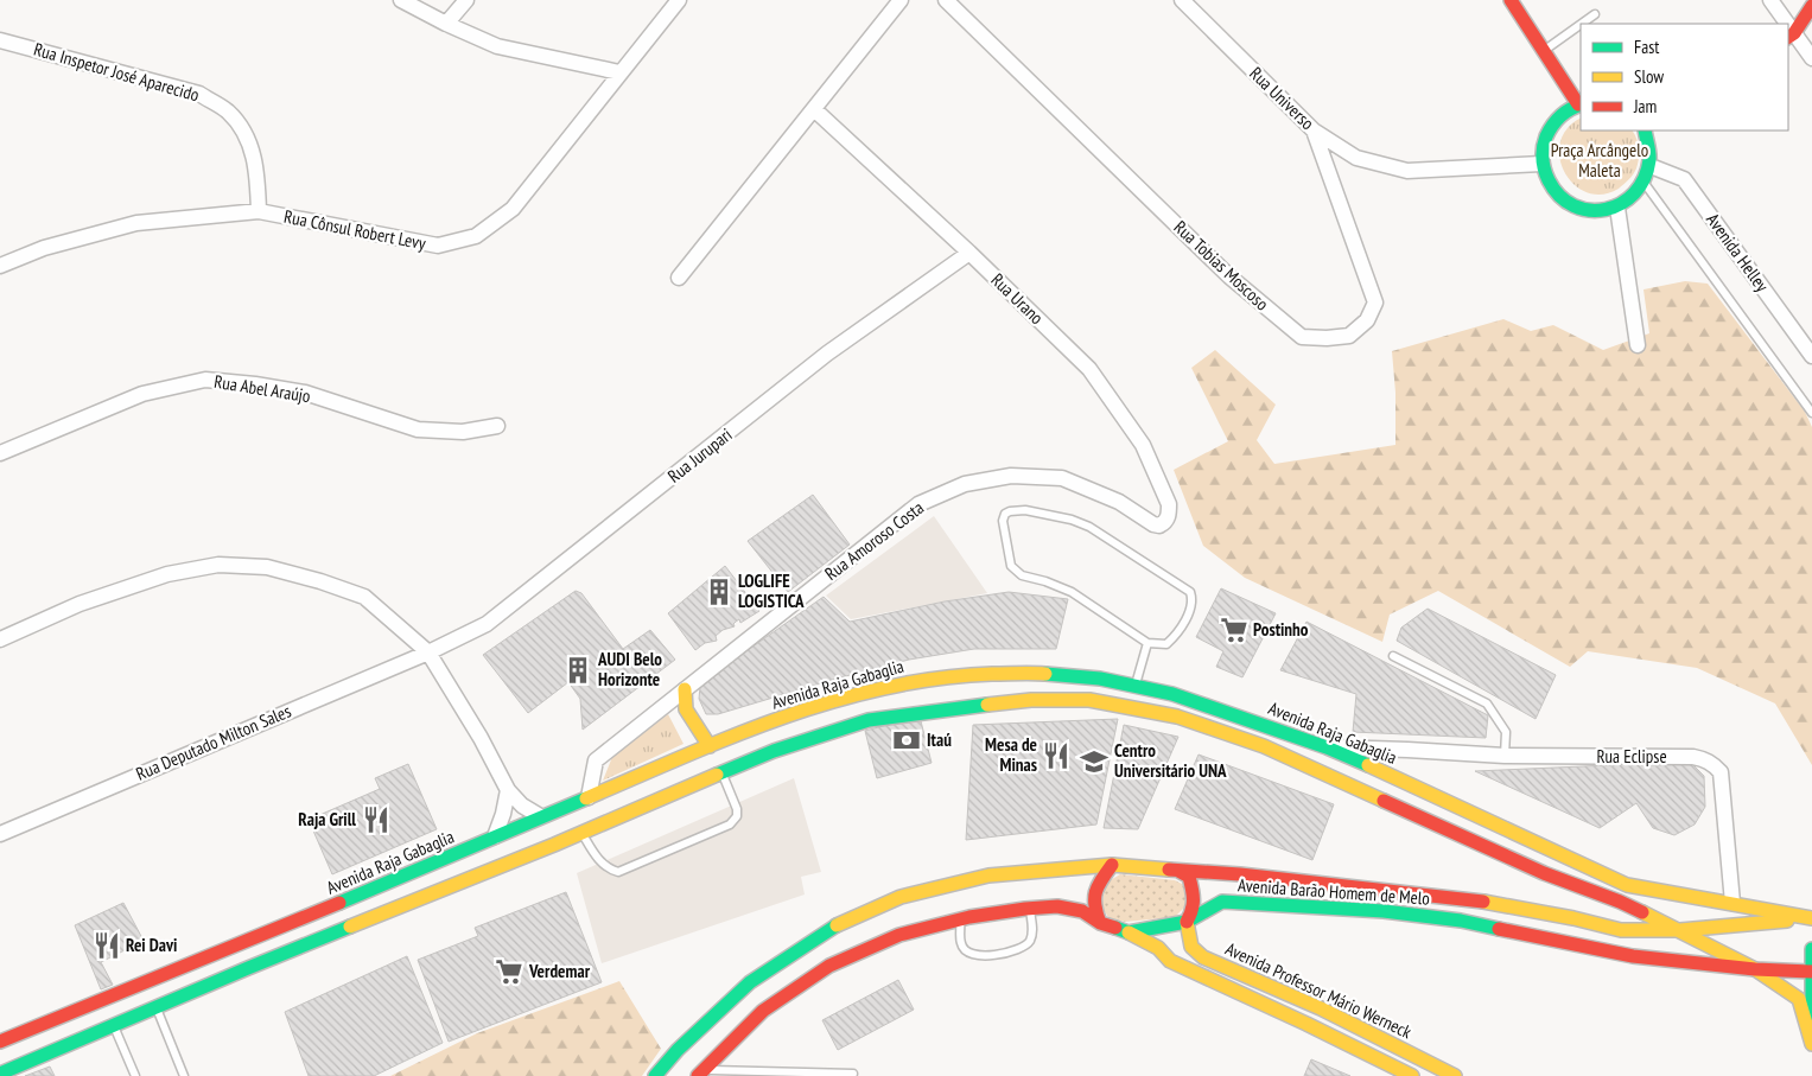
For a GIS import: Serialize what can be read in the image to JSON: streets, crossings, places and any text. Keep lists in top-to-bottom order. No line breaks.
{"streets":{"main road":["Avenida Raja Gabaglia","Avenida Barão Homem de Melo","Avenida Professor Mário Werneck"],"street":["Rua Inspetor José Aparecido","Rua Universo","Rua Cônsul Robert Levy","Avenida Helley","Rua Tobias Moscoso","Rua Urano","Rua Abel Araújo","Rua Jurupari","Rua Amoroso Costa","Rua Deputado Milton Sales","Rua Eclipse"]},"crossings":[["Rua Inspetor José Aparecido","Rua Cônsul Robert Levy"],["Rua Universo","Rua Tobias Moscoso"],["Rua Urano","Rua Jurupari"],["Rua Urano","Rua Amoroso Costa"],["Rua Jurupari","Rua Deputado Milton Sales"],["Rua Amoroso Costa","Avenida Raja Gabaglia"],["Avenida Raja Gabaglia","Rua Eclipse"],["Avenida Raja Gabaglia","Avenida Barão Homem de Melo"],["Avenida Barão Homem de Melo","Avenida Professor Mário Werneck"]],"parks":["Praça Arcângelo Maleta"],"places":{"building":["LOGLIFE LOGISTICA","AUDI Belo Horizonte"],"supermarket":["Postinho","Verdemar"],"bank":["Itaú"],"restaurant":["Mesa de Minas","Raja Grill","Rei Davi"],"school or university":["Centro Universitário UNA"]},"legend":["Fast","Slow","Jam"]}
